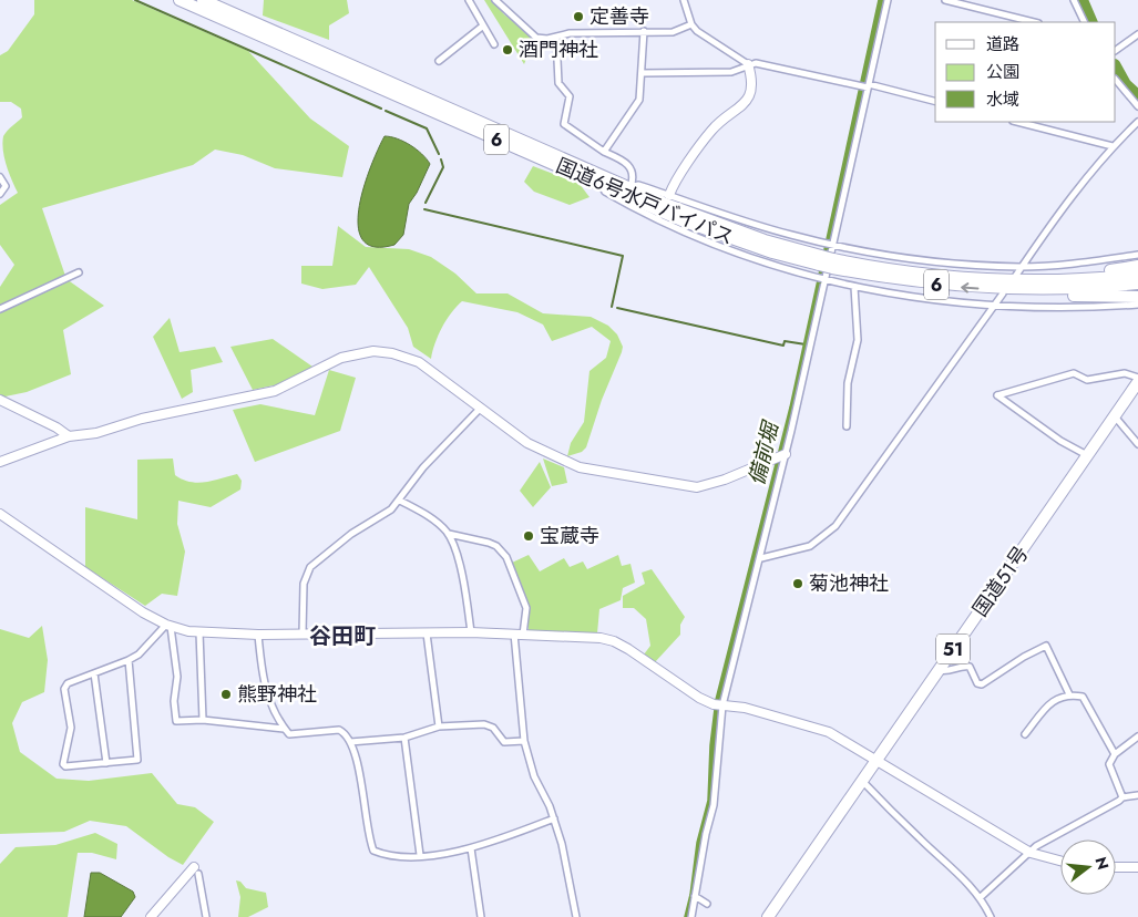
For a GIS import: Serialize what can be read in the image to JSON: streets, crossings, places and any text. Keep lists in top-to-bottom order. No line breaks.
{"streets":{"highway":["6","国道6号水戸バイパス","国道51号","51"]},"districts":["谷田町"],"water":["備前堀"],"places":["定善寺","酒門神社","宝蔵寺","菊池神社","熊野神社"],"legend":["道路","公園","水域"],"north":"right"}
